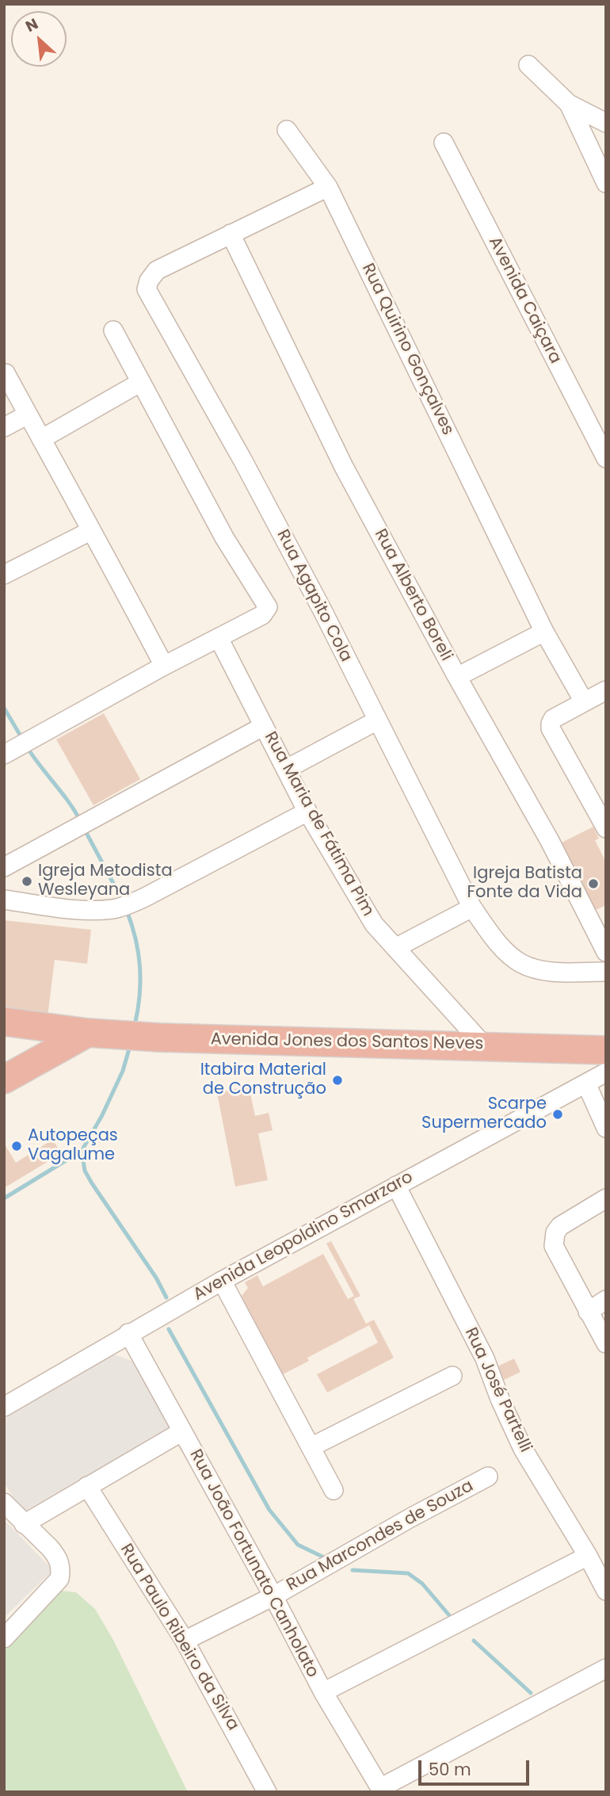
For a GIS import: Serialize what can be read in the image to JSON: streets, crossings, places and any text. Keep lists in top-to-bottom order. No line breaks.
{"streets":{"highway":["Avenida Jones dos Santos Neves"],"street":["Avenida Caiçara","Rua Quirino Gonçalves","Rua Alberto Boreli","Rua Agapito Cola","Rua Maria de Fátima Pim","Avenida Leopoldino Smarzaro","Rua José Partelli","Rua Marcondes de Souza","Rua João Fortunato Canholato","Rua Paulo Ribeiro da Silva"]},"crossings":[["Rua Alberto Boreli","Rua Agapito Cola"],["Rua Maria de Fátima Pim","Avenida Jones dos Santos Neves"],["Avenida Leopoldino Smarzaro","Rua José Partelli"],["Avenida Leopoldino Smarzaro","Rua João Fortunato Canholato"],["Rua Marcondes de Souza","Rua João Fortunato Canholato"],["Rua Marcondes de Souza","Rua Paulo Ribeiro da Silva"]],"places":["Igreja Metodista Wesleyana","Igreja Batista Fonte da Vida","Itabira Material de Construção","Scarpe Supermercado","Autopeças Vagalume"],"scale_bar":"50 m","north":"top left"}
